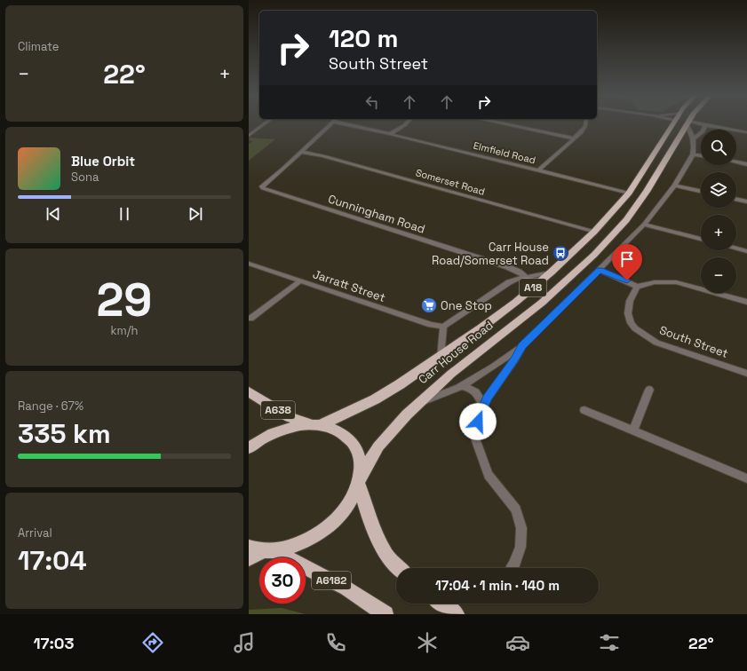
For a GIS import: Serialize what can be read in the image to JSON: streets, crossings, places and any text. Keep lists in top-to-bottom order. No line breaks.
{"streets":{"highway":["A18","Carr House Road","A638","A6182"],"street":["Elmfield Road","Somerset Road","Cunningham Road","Jarratt Street","South Street"]},"crossings":[["Elmfield Road","Carr House Road"],["Somerset Road","Cunningham Road"],["Somerset Road","Carr House Road"],["Carr House Road","A638"],["Carr House Road","A6182"]],"places":{"bus stop":["Carr House Road/Somerset Road"],"supermarket":["One Stop"]},"page":{"tile":["Climate",["29","km/h"],["Range · 67%","335 km"],["Arrival","17:04"]],"turn":["120 m","South Street"],"heat":["−","22°","+"],"map_buttons":["+","−"],"song":["Blue Orbit","Sona"],"limit":"30","trip":"17:04 · 1 min · 140 m","tabs":["17:03","22°"]}}
